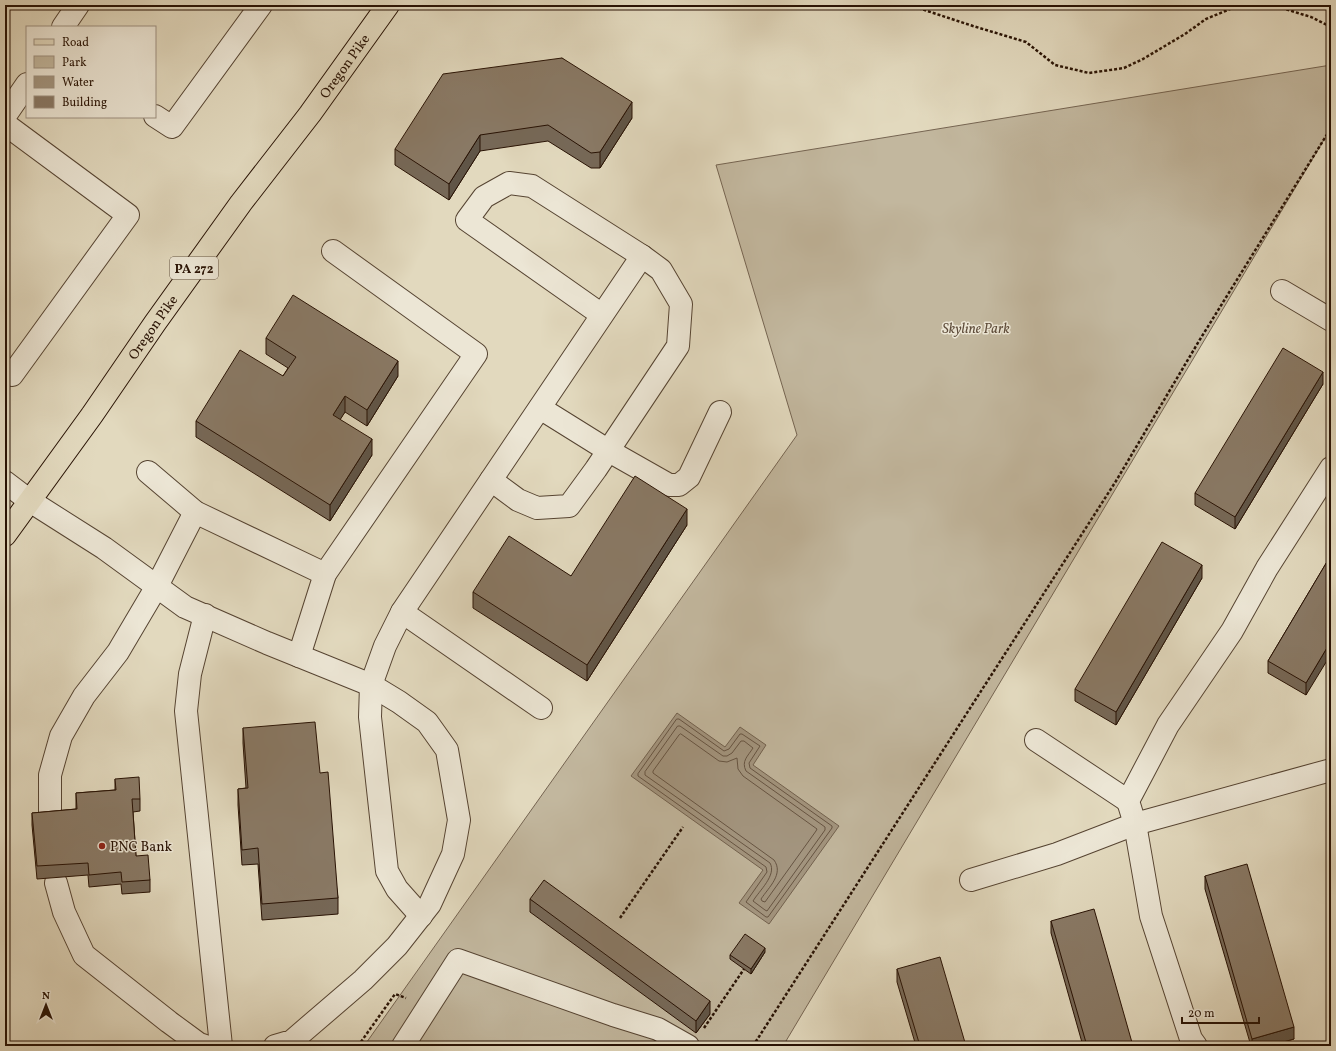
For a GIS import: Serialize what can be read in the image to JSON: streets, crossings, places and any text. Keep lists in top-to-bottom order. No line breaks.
{"streets":{"main road":["Oregon Pike","PA 272"]},"parks":["Skyline Park"],"places":["PNC Bank"],"legend":["Road","Park","Water","Building"],"scale_bar":"20 m","north":"top"}
